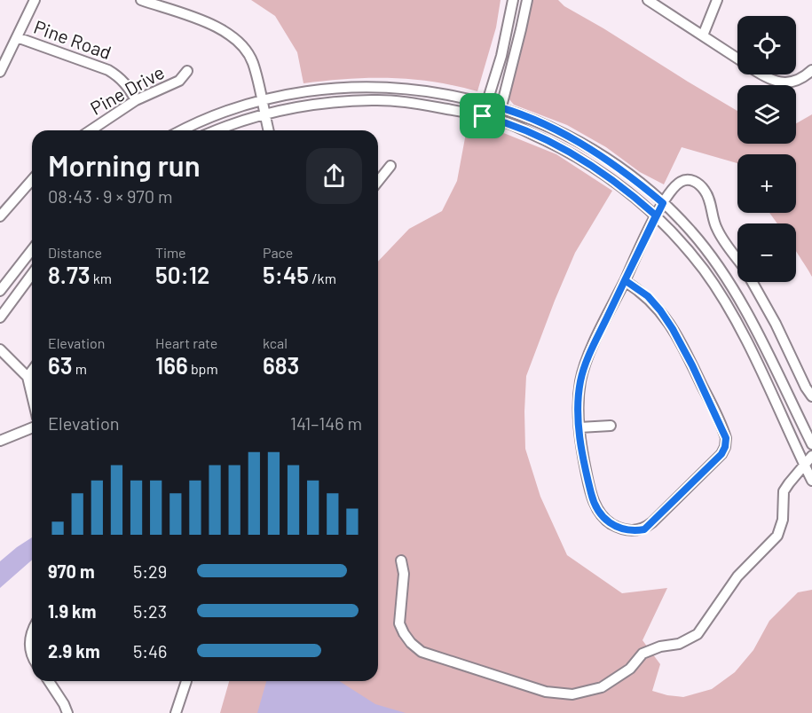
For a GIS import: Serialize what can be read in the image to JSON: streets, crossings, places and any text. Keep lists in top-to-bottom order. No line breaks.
{"streets":{"street":["Pine Road","Pine Drive"]},"crossings":[["Pine Road","Pine Drive"]],"page":{"map_buttons":["+","−"],"heading":["Morning run","08:43 · 9 × 970 m"],"stats":[["Distance","8.73 km"],["Time","50:12"],["Pace","5:45 /km"],["Elevation","63 m"],["Heart rate","166 bpm"],["kcal","683"]],"chart":["Elevation","141–146 m"],"list":[{"name":"970 m","note":"5:29"},{"name":"1.9 km","note":"5:23"},{"name":"2.9 km","note":"5:46"}]}}
